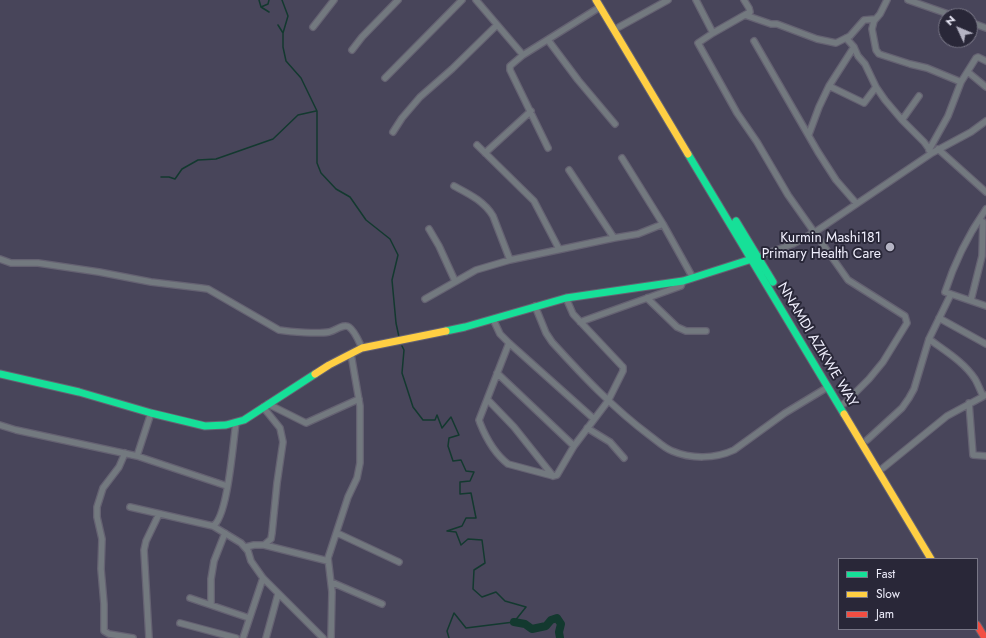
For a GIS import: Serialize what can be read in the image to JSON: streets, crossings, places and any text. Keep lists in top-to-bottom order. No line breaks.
{"streets":{"main road":["NNAMDI AZIKWE WAY"]},"places":["Kurmin Mashi181 Primary Health Care"],"legend":["Fast","Slow","Jam"],"north":"top left"}
